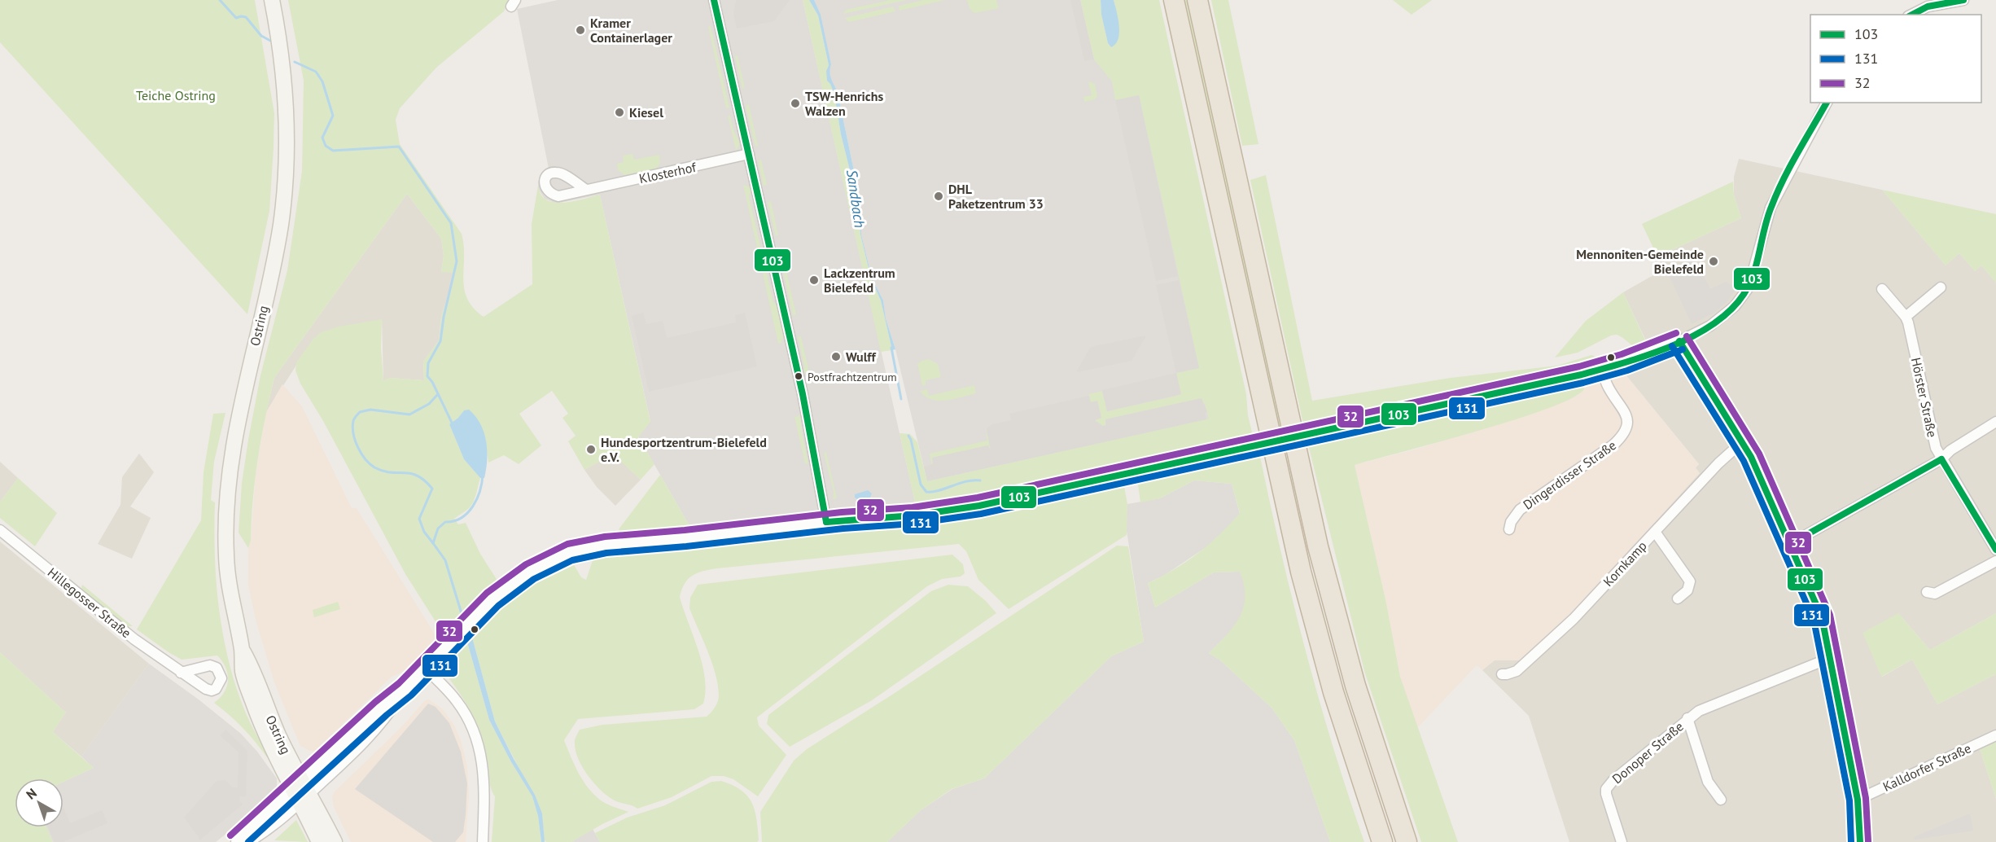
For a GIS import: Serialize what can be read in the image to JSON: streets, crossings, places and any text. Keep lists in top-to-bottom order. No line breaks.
{"streets":{"main road":["Ostring"],"street":["Klosterhof","Hörster Straße","Dingerdisser Straße","Kornkamp","Hillegosser Straße","Donoper Straße","Kalldorfer Straße"]},"water":["Sandbach"],"parks":["Teiche Ostring"],"places":["Kramer Containerlager","TSW-Henrichs Walzen","Kiesel","DHL Paketzentrum 33","Mennoniten-Gemeinde Bielefeld","Lackzentrum Bielefeld","Wulff","Postfrachtzentrum","Hundesportzentrum-Bielefeld e.V."],"lines":["transit line 103","transit line 32","transit line 131"],"legend":["103","131","32"],"north":"top left"}
